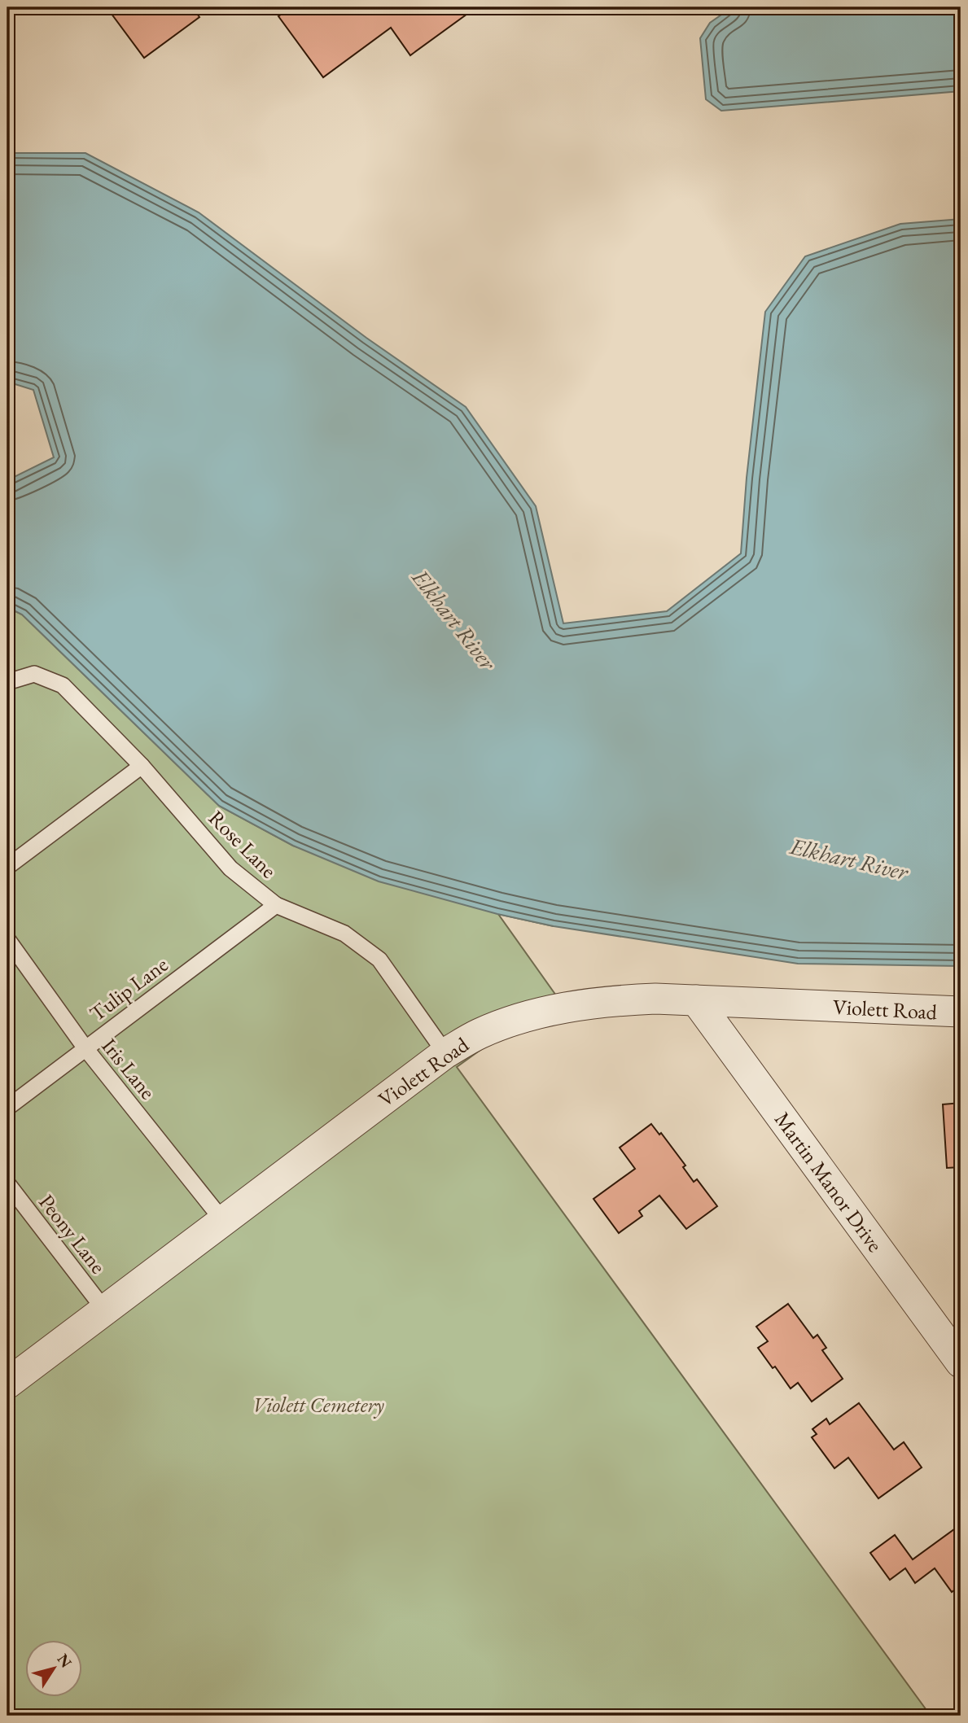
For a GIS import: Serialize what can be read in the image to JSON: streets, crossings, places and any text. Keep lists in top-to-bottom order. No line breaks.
{"streets":{"street":["Violett Road","Martin Manor Drive"],"lane":["Rose Lane","Tulip Lane","Iris Lane","Peony Lane"]},"crossings":[["Rose Lane","Tulip Lane"],["Rose Lane","Violett Road"],["Tulip Lane","Iris Lane"],["Violett Road","Iris Lane"],["Violett Road","Martin Manor Drive"],["Violett Road","Peony Lane"]],"water":["Elkhart River"],"parks":["Violett Cemetery"],"north":"top right"}
